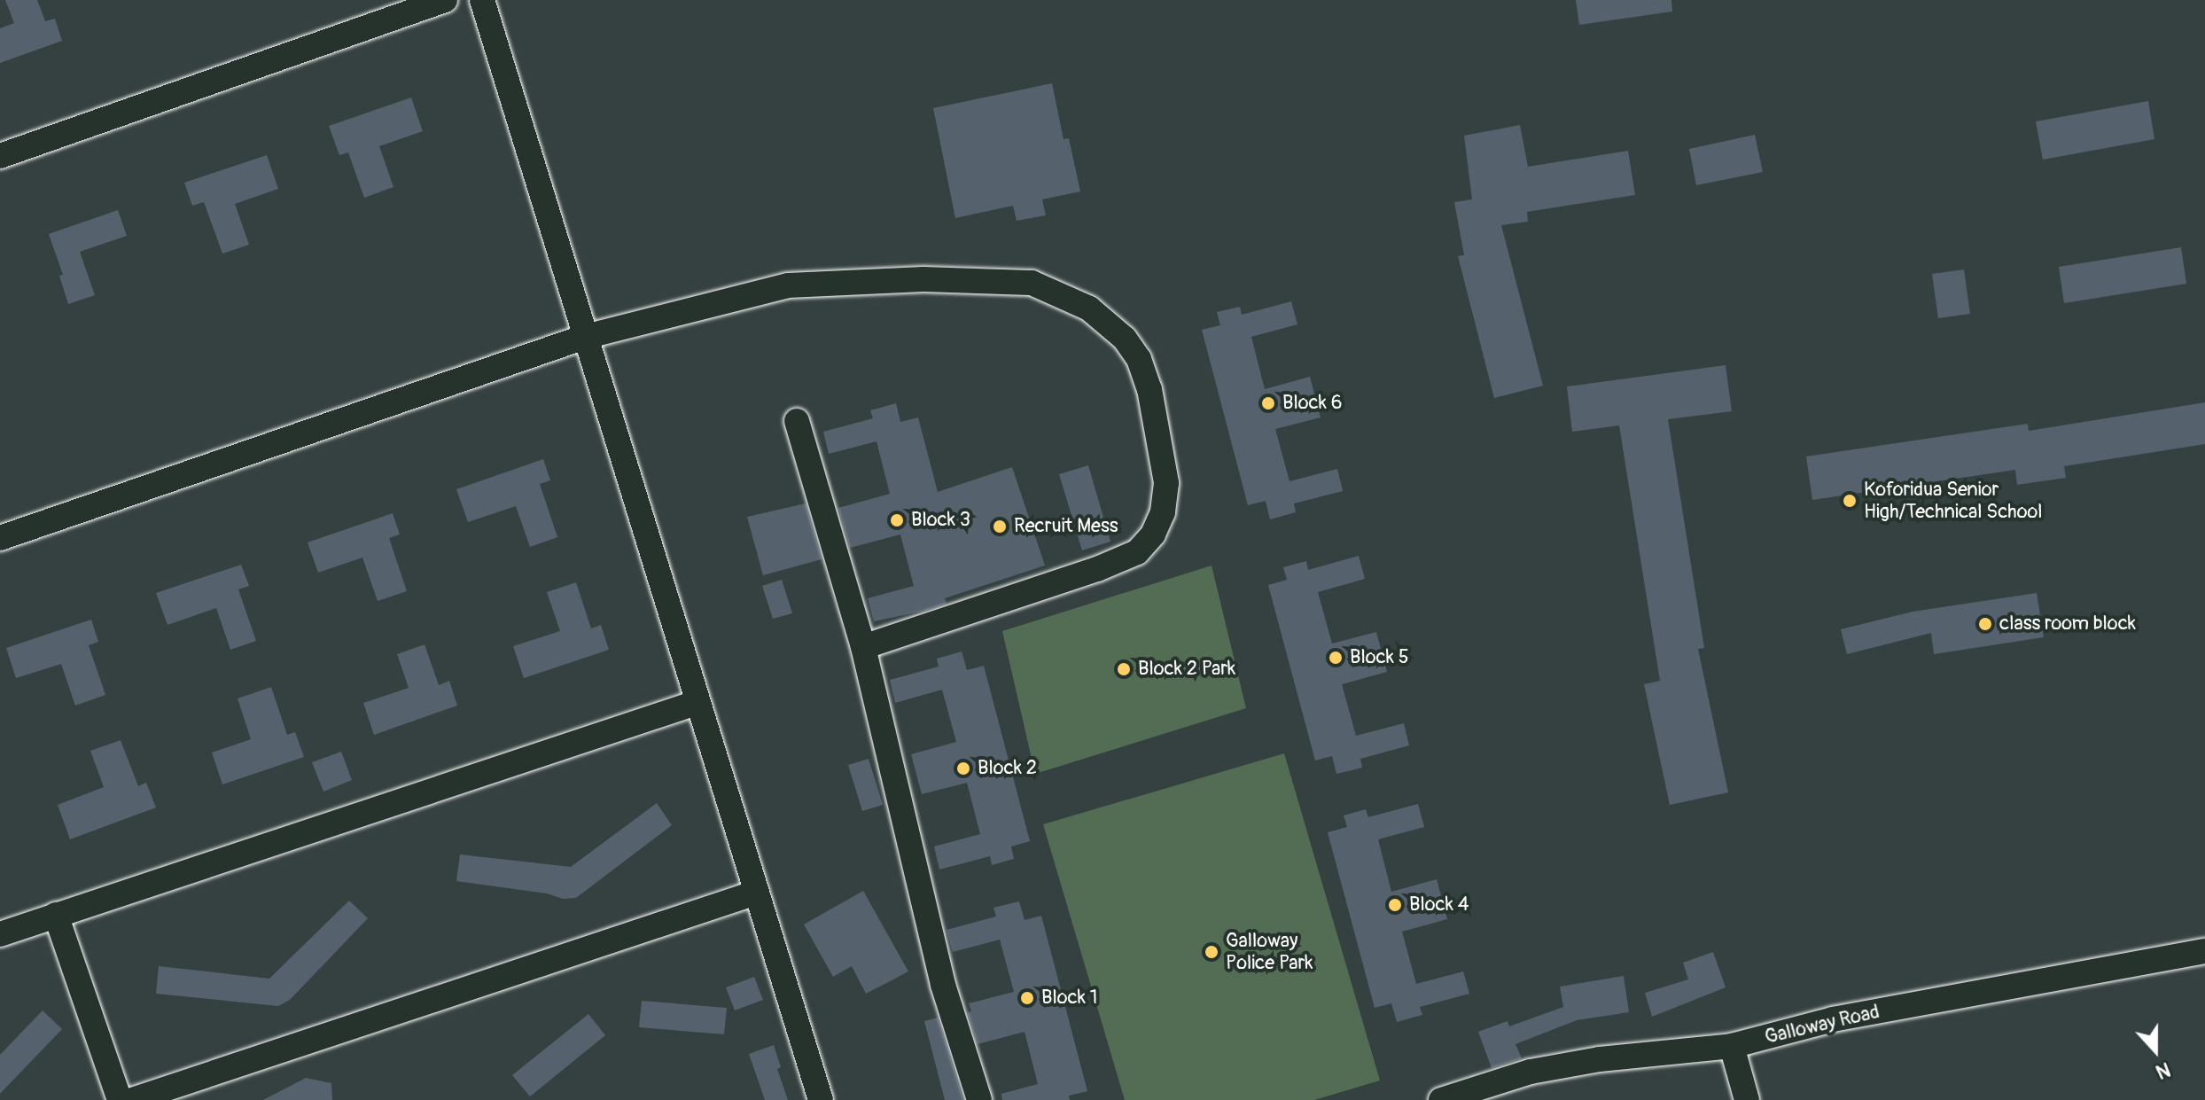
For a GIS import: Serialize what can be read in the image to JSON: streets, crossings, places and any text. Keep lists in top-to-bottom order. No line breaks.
{"streets":{"street":["Galloway Road"]},"places":["Block 6","Koforidua Senior High/Technical School","Block 3","Recruit Mess","class room block","Block 5","Block 2 Park","Block 2","Block 4","Galloway Police Park","Block 1"],"north":"bottom"}
